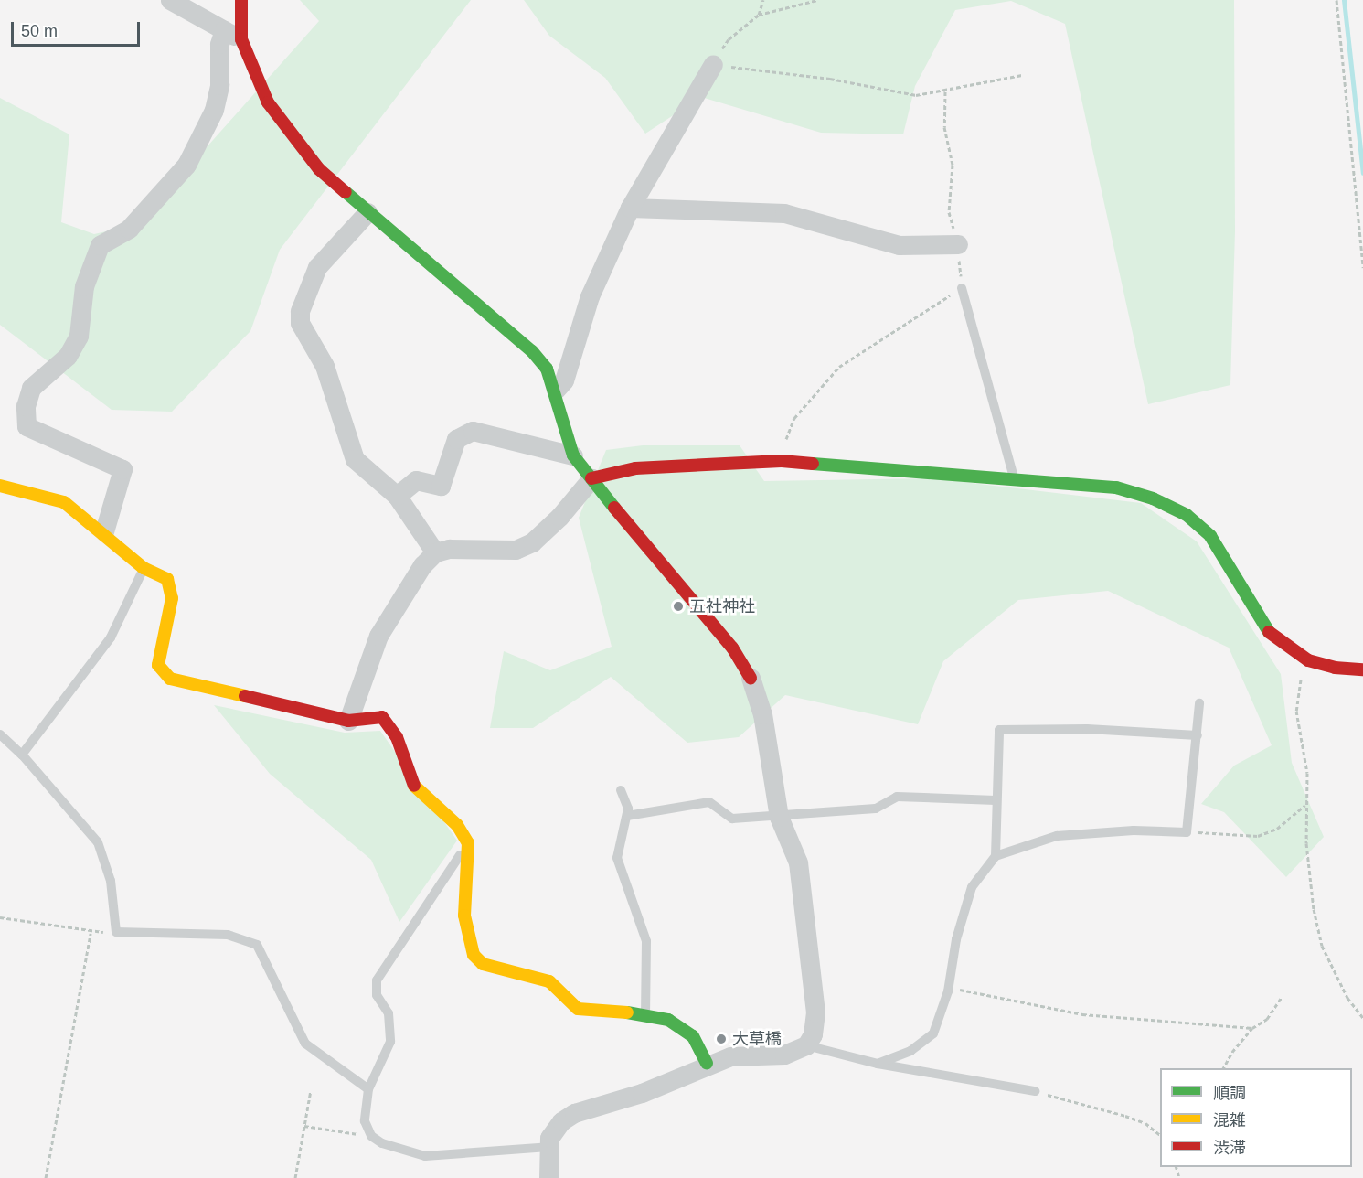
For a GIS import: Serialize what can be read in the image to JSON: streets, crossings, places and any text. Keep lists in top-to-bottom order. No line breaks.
{"places":["五社神社","大草橋"],"legend":["順調","混雑","渋滞"],"scale_bar":"50 m"}
